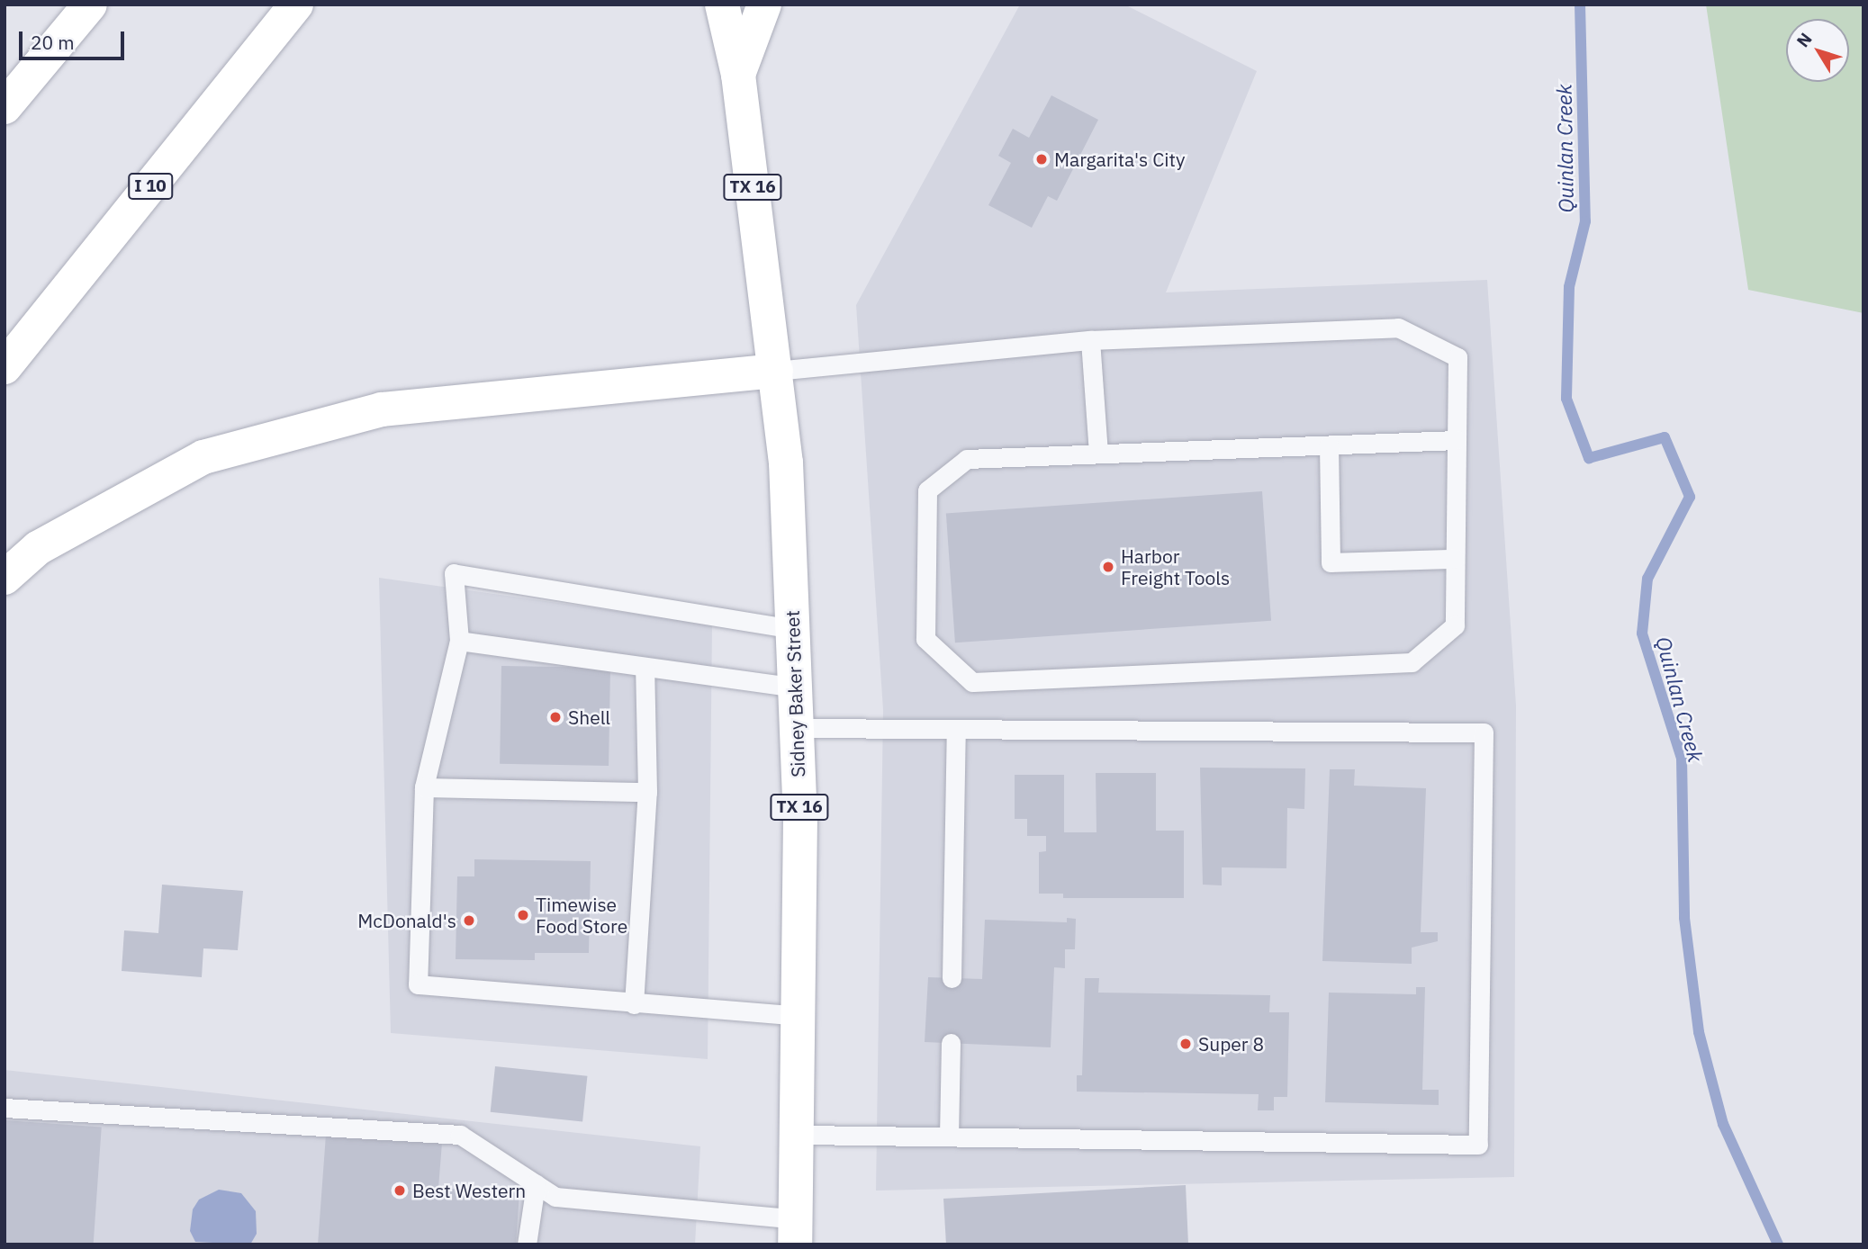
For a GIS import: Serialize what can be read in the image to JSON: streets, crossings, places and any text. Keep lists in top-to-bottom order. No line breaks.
{"streets":{"main road":["I 10","TX 16","Sidney Baker Street"]},"crossings":[["TX 16","Sidney Baker Street"]],"water":["Quinlan Creek"],"places":["Margarita's City","Harbor Freight Tools","Shell","Timewise Food Store","McDonald's","Super 8","Best Western"],"scale_bar":"20 m","north":"top left"}
